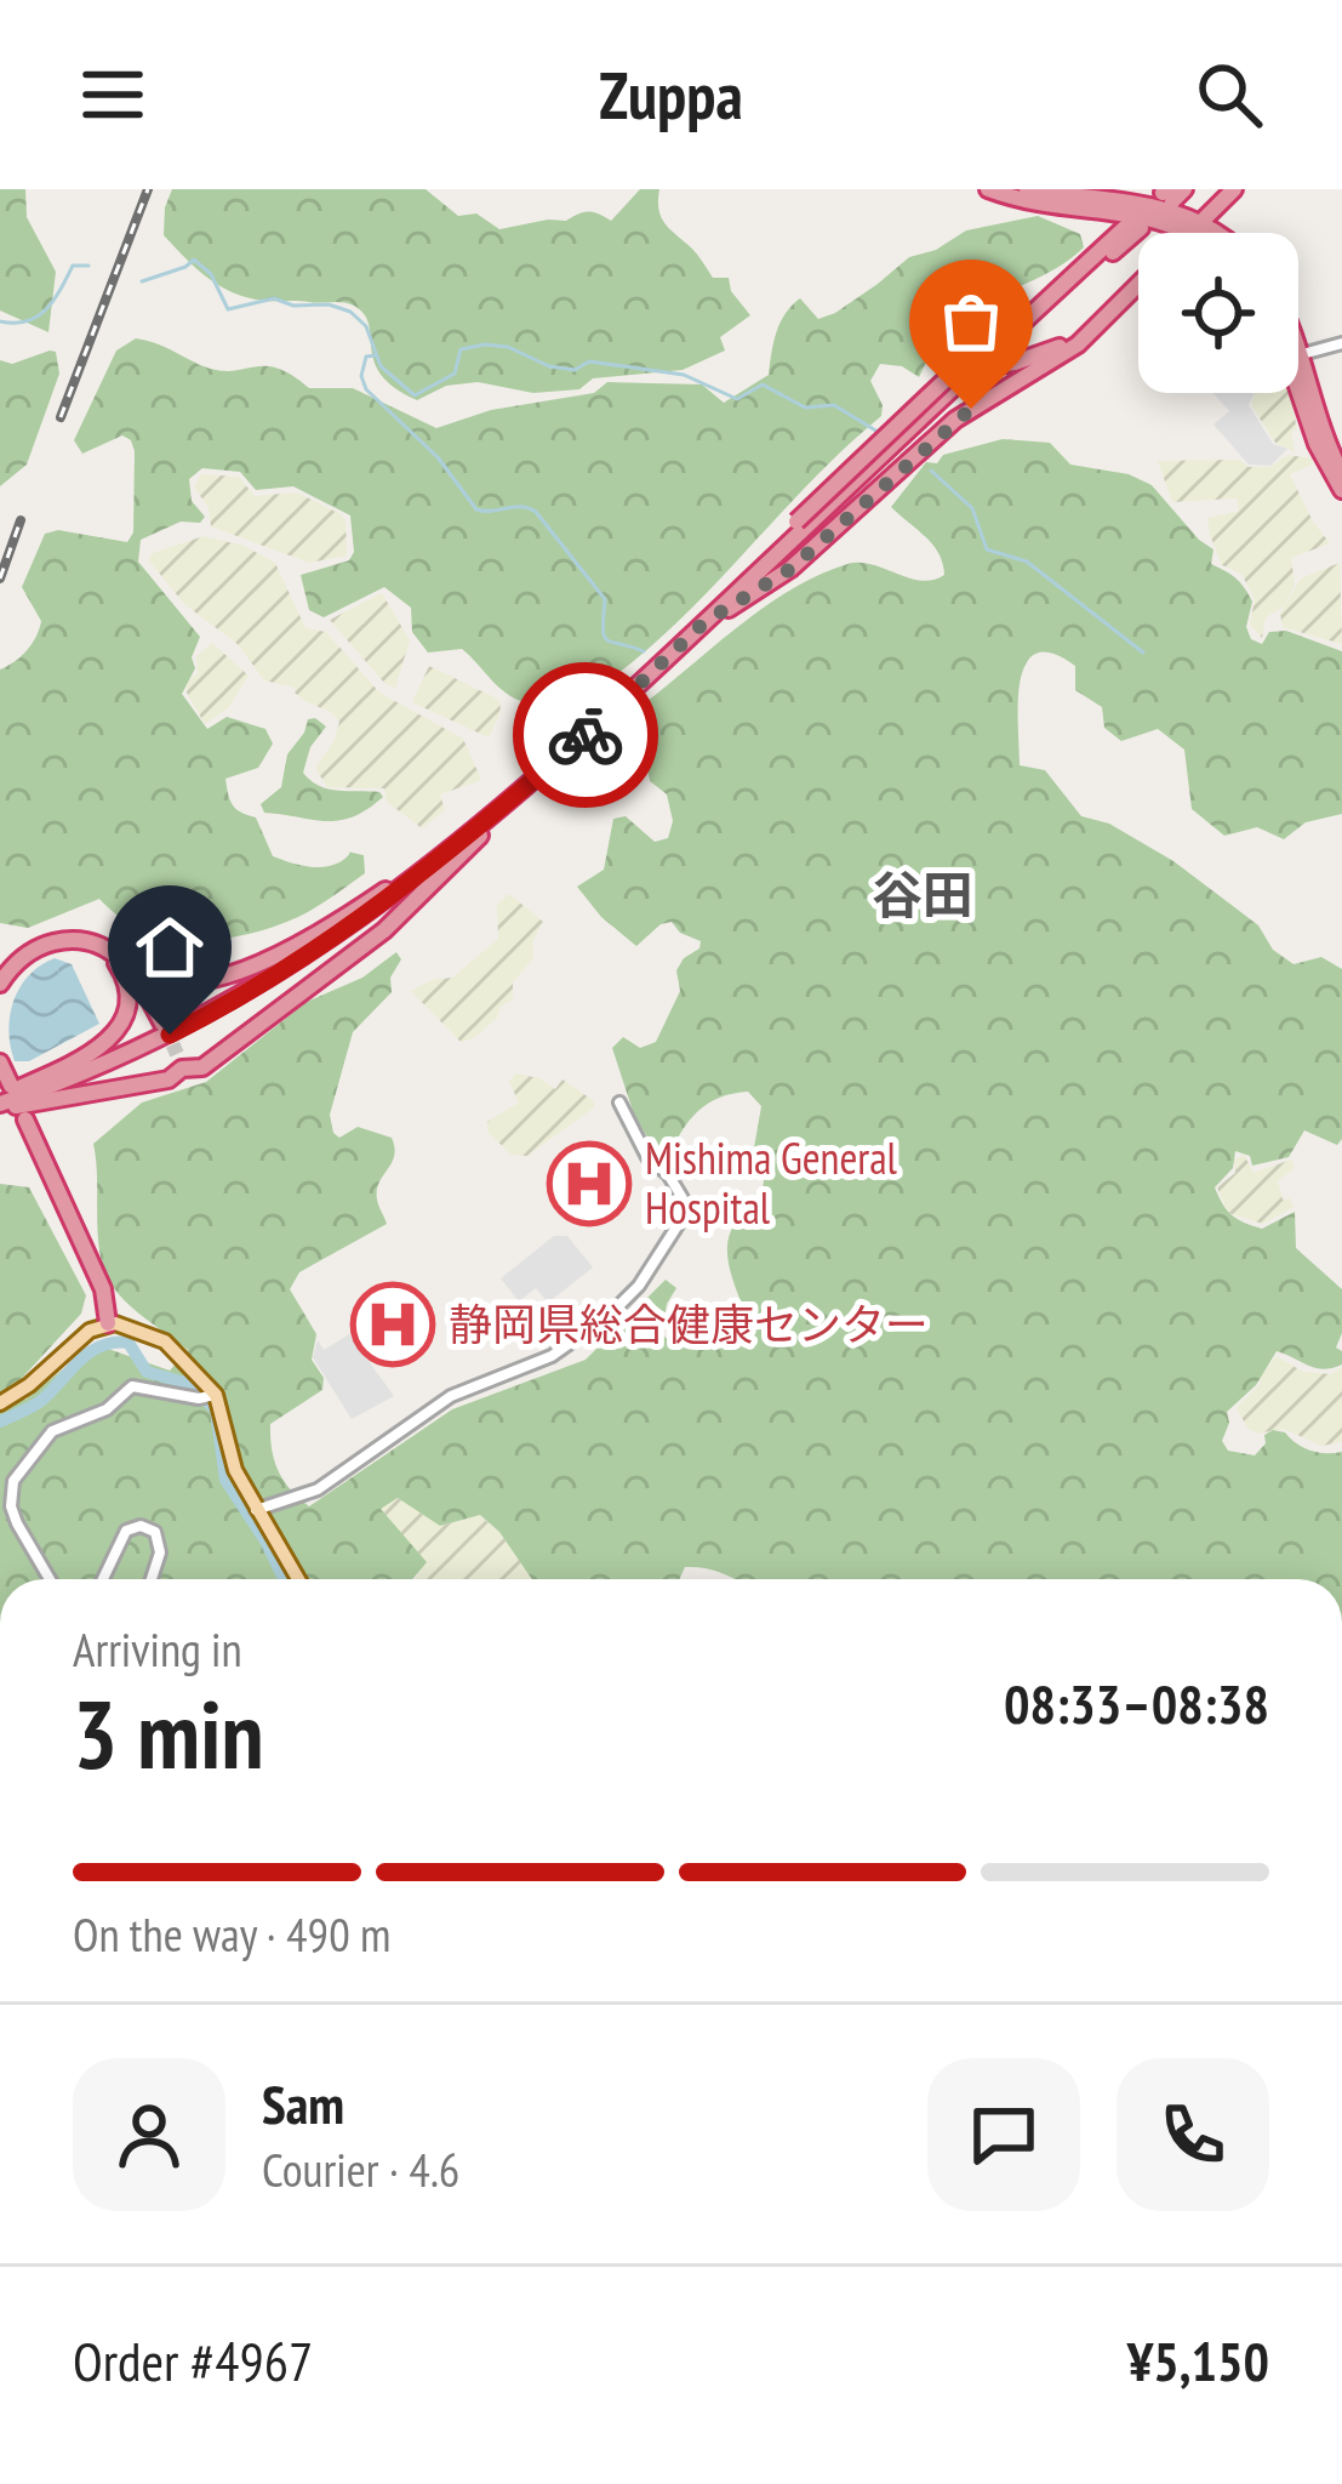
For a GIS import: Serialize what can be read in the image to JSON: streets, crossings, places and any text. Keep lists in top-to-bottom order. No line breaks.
{"districts":["谷田"],"places":{"hospital":["Mishima General Hospital","静岡県総合健康センター"]},"page":{"header":"Zuppa","heading":["3 min","Arriving in","08:33–08:38"],"panel":["Sam","Courier · 4.6","Order #4967","¥5,150"],"bar":"On the way · 490 m"}}
